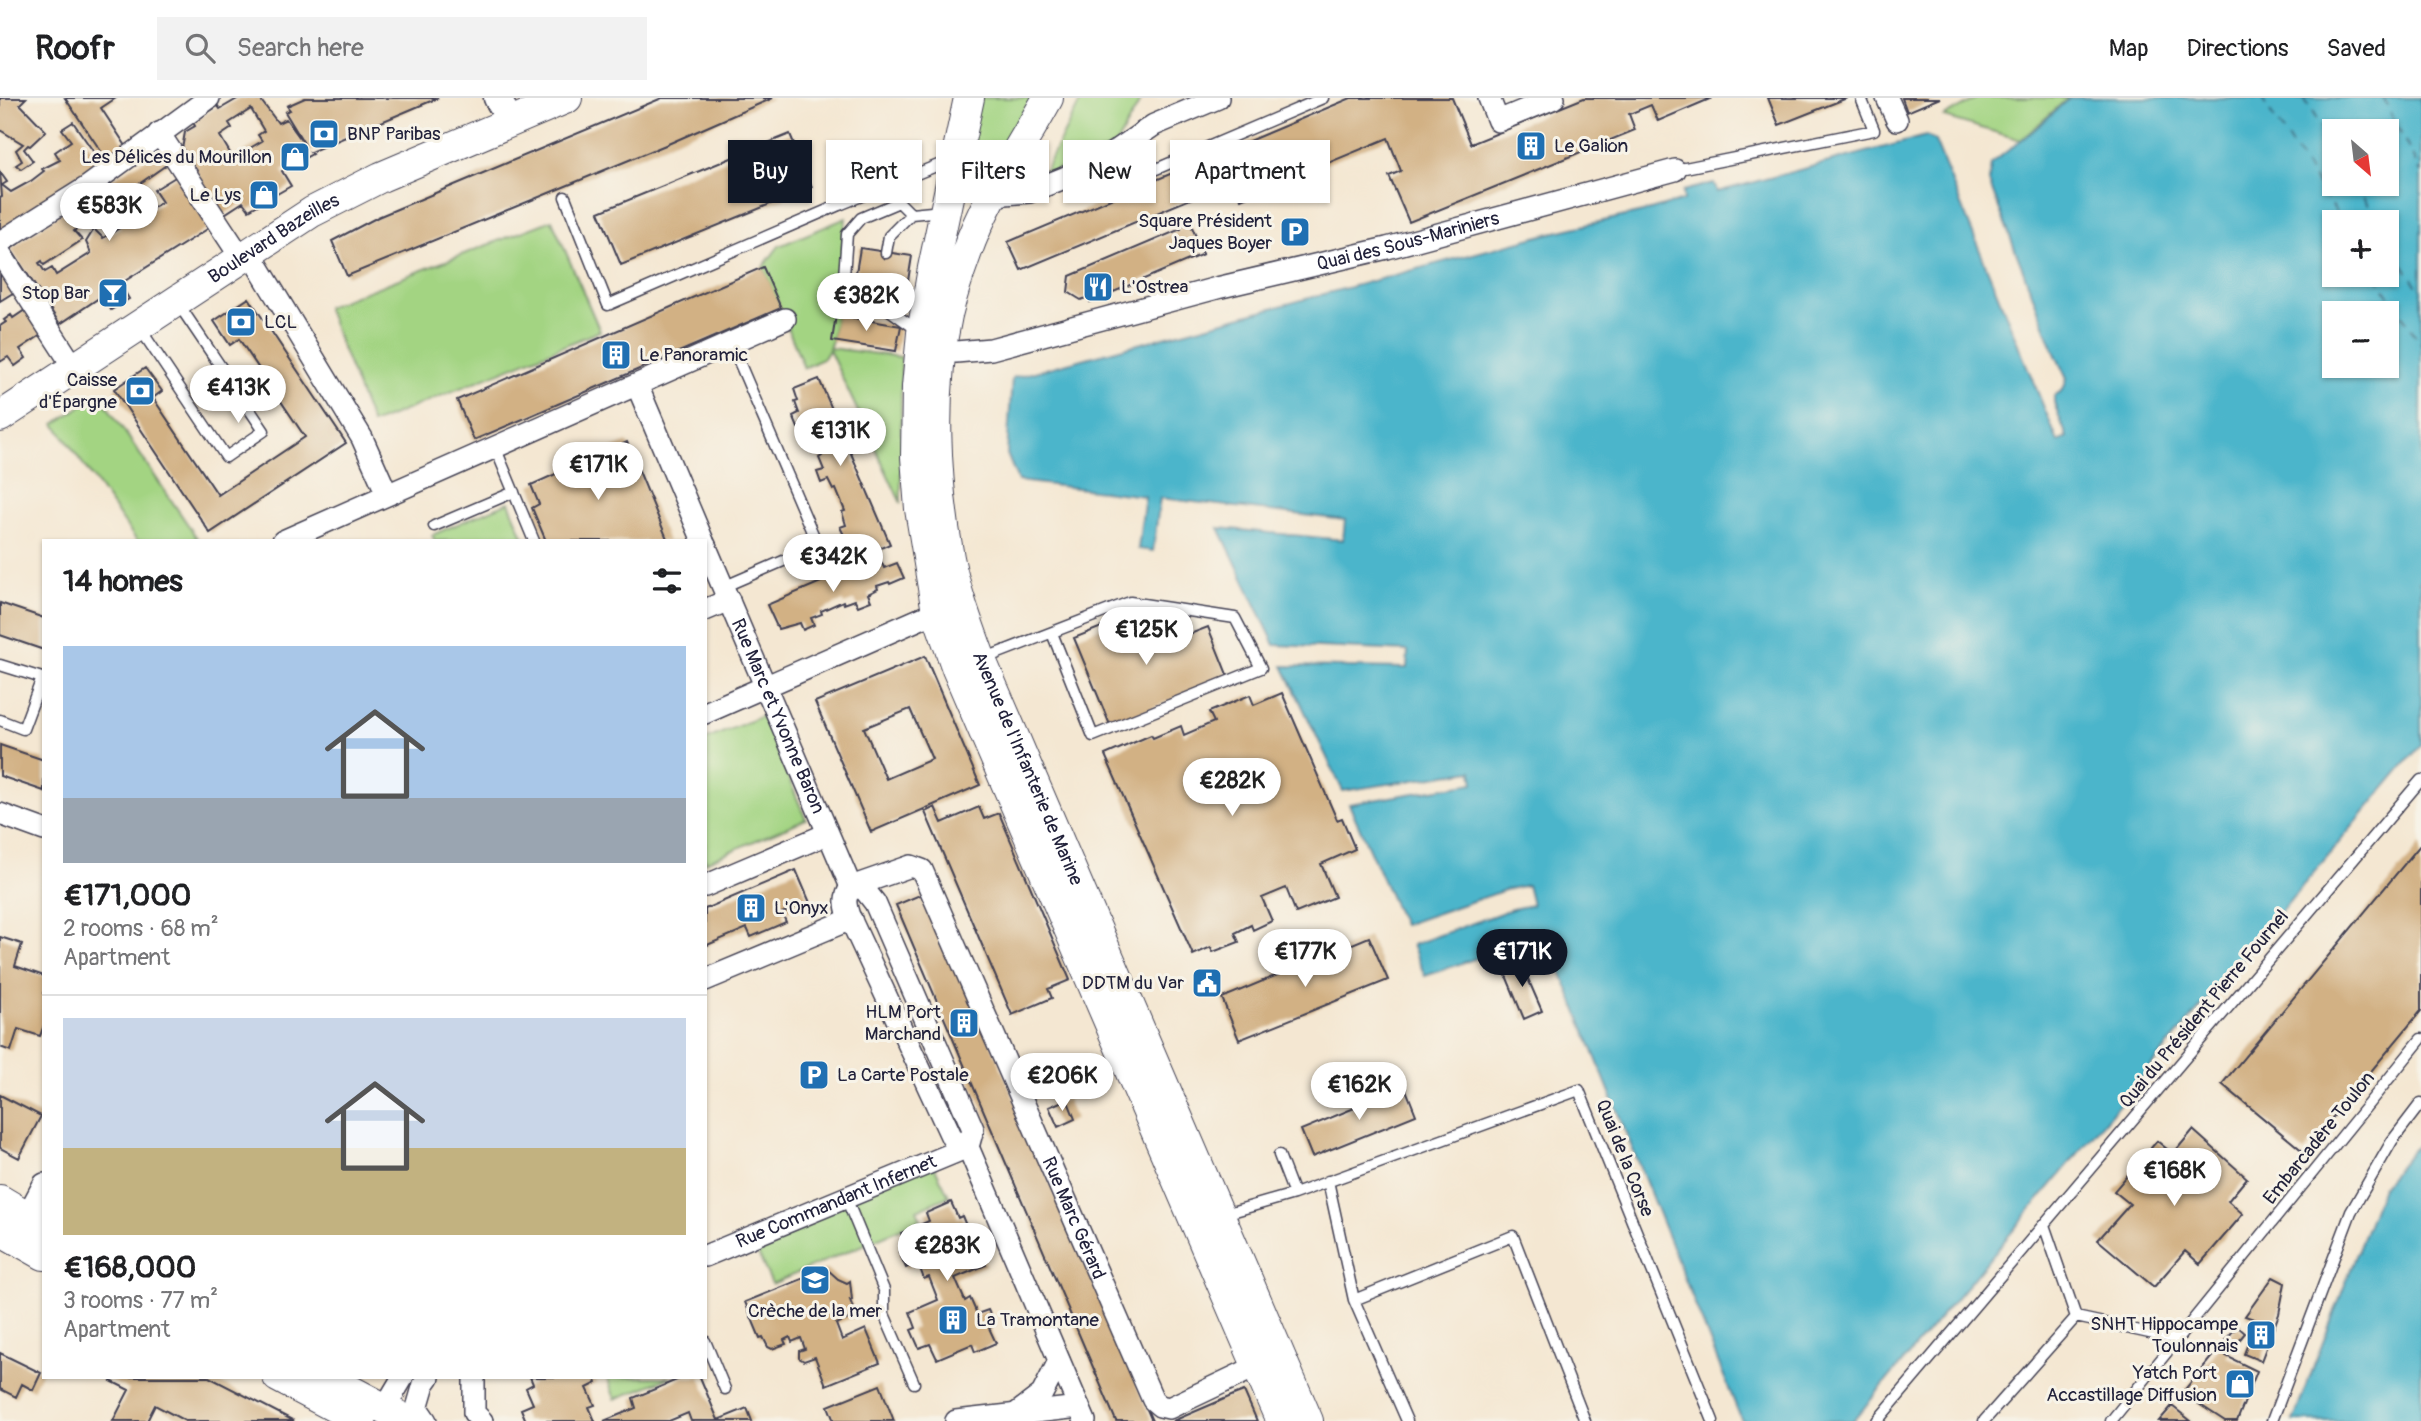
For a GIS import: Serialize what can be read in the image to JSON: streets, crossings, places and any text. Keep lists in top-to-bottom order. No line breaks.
{"streets":{"main road":["Boulevard Bazeilles","Avenue de l'Infanterie de Marine"],"street":["Quai des Sous-Mariniers","Rue Marc et Yvonne Baron","Rue Commandant Infernet","Rue Marc Gérard"],"lane":["Quai du Président Pierre Fournel","Embarcadère Toulon","Quai de la Corse"]},"crossings":[["Quai des Sous-Mariniers","Avenue de l'Infanterie de Marine"],["Rue Marc et Yvonne Baron","Rue Commandant Infernet"],["Rue Marc et Yvonne Baron","Rue Marc Gérard"],["Avenue de l'Infanterie de Marine","Quai de la Corse"],["Avenue de l'Infanterie de Marine","Rue Marc Gérard"]],"places":{"bank":["BNP Paribas","LCL","Caisse d'Épargne"],"building":["Le Galion","Le Panoramic","L'Onyx","HLM Port Marchand","La Tramontane","SNHT Hippocampe Toulonnais"],"shop":["Les Délices du Mourillon","Le Lys","Yatch Port Accastillage Diffusion"],"parking":["Square Président Jaques Boyer","La Carte Postale"],"restaurant":["L'Ostrea"],"bar":["Stop Bar"],"public building":["DDTM du Var"],"school or university":["Crèche de la mer"]},"north":"bottom right","page":{"header":"Roofr","search":"Search here","nav":["Map","Directions","Saved"],"map_buttons":["+","−"],"chip":["Buy","Rent","Filters","New","Apartment"],"price":["€583K","€382K","€413K","€131K","€171K","€342K","€125K","€282K","€177K","€171K","€206K","€162K","€168K","€283K"],"heading":"14 homes","list":[{"name":"€171,000","note":"2 rooms · 68 m² · Apartment"},{"name":"€168,000","note":"3 rooms · 77 m² · Apartment"}]}}
